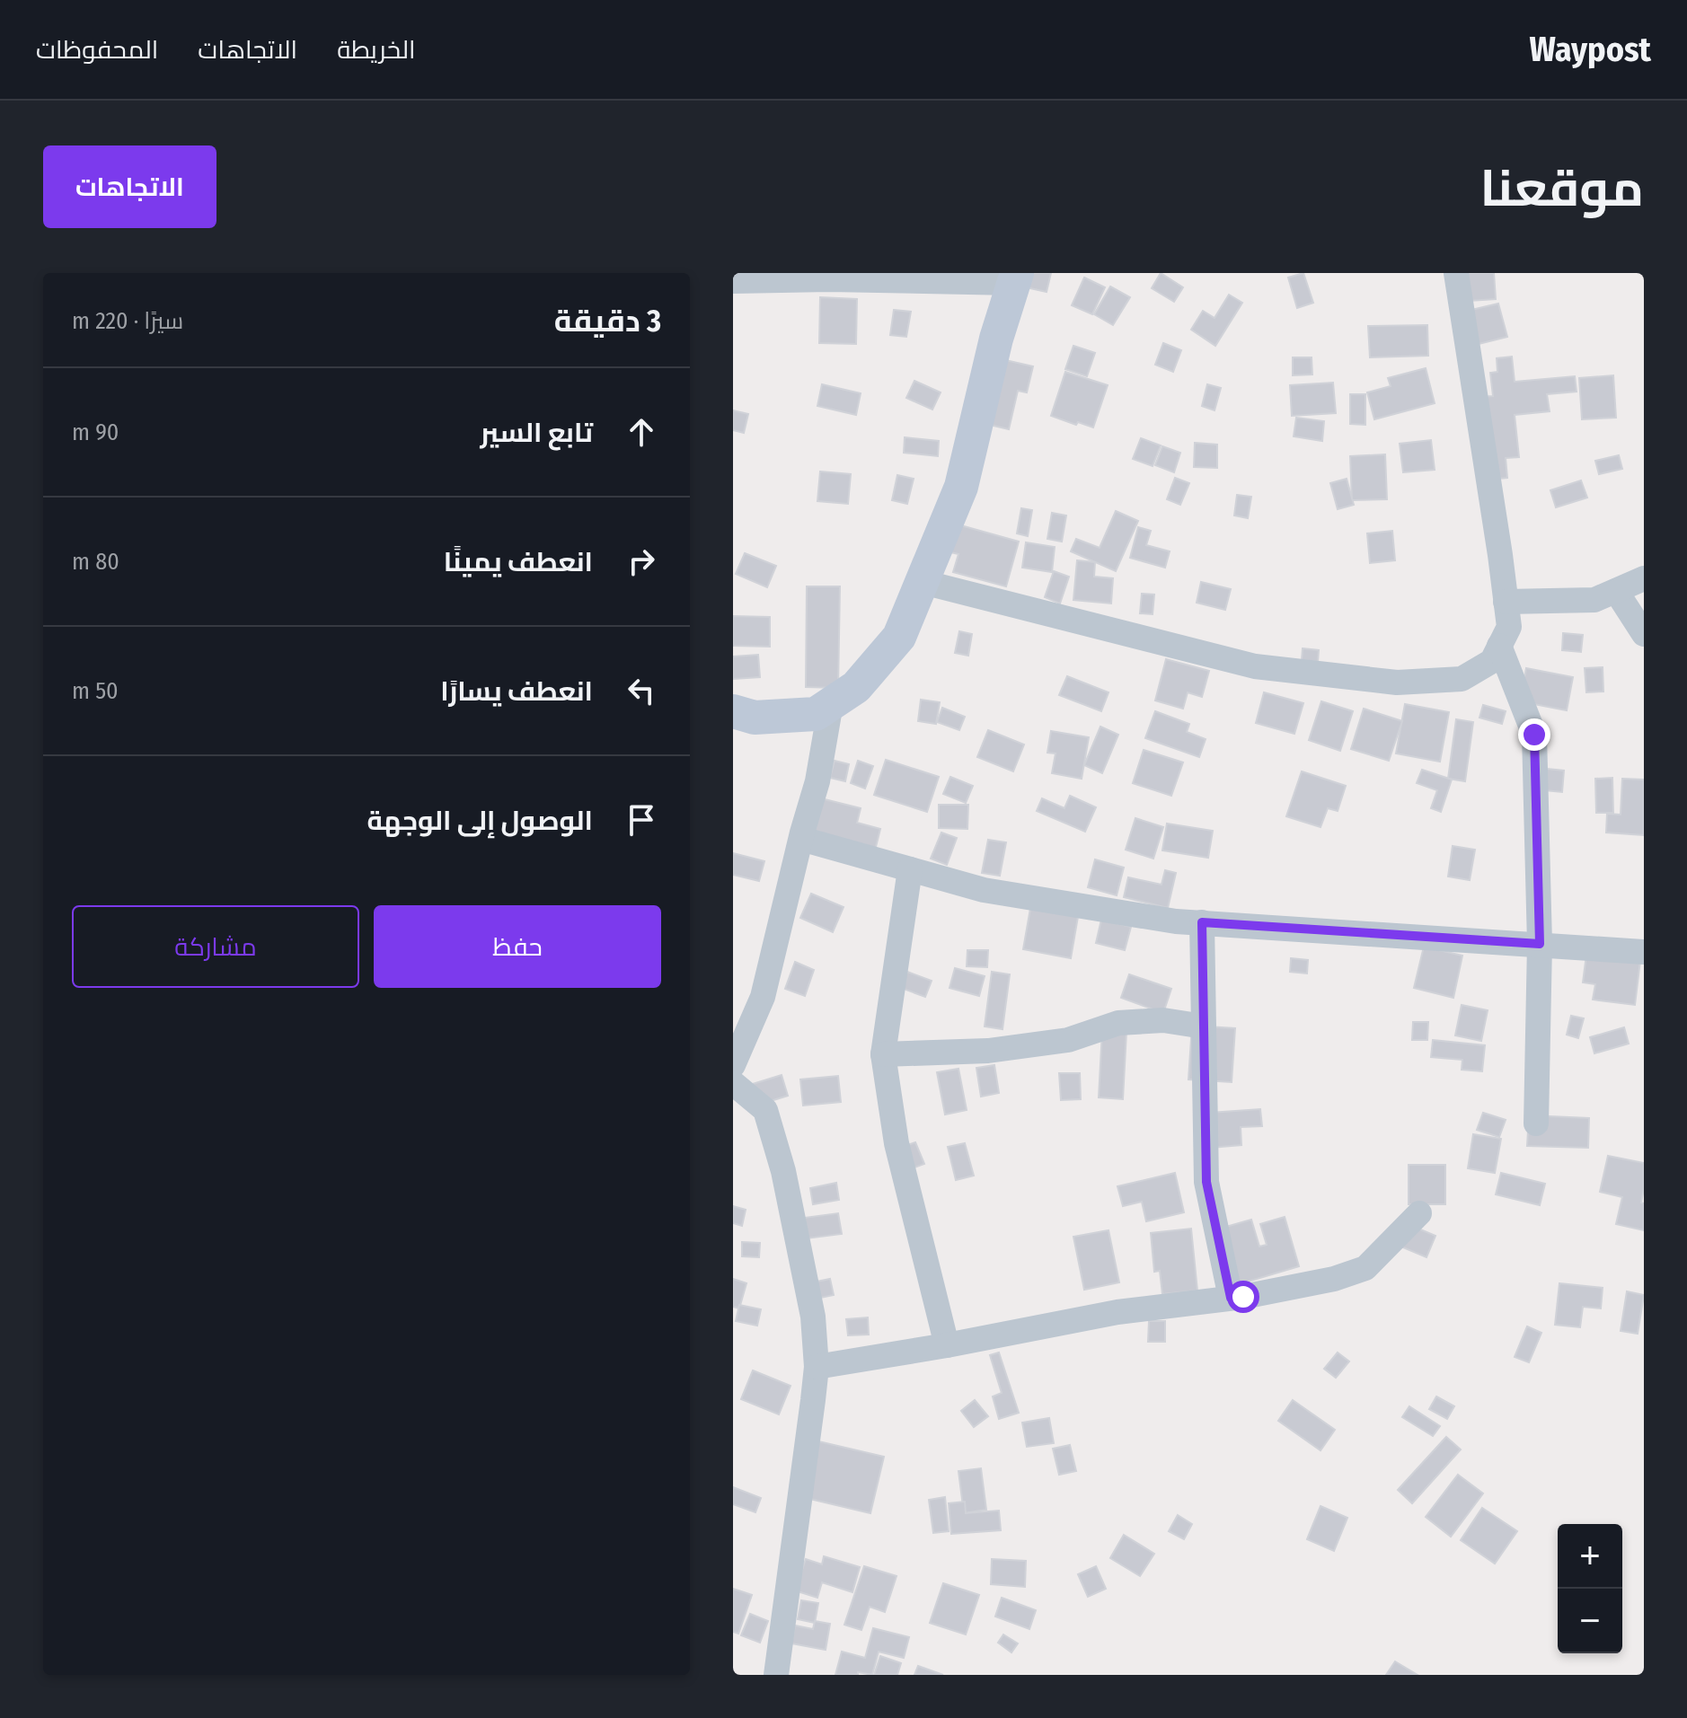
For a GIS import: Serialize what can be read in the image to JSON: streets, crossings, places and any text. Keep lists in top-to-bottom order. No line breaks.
{"page":{"header":"Waypost","nav":["الخريطة","الاتجاهات","المحفوظات"],"title":"موقعنا","buttons":["الاتجاهات",["حفظ","مشاركة"]],"heading":["3 دقيقة","سيرًا · 220 m"],"list":[["تابع السير","90 m"],["انعطف يمينًا","80 m"],["انعطف يسارًا","50 m"],"الوصول إلى الوجهة"],"map_buttons":["+","−"]}}
